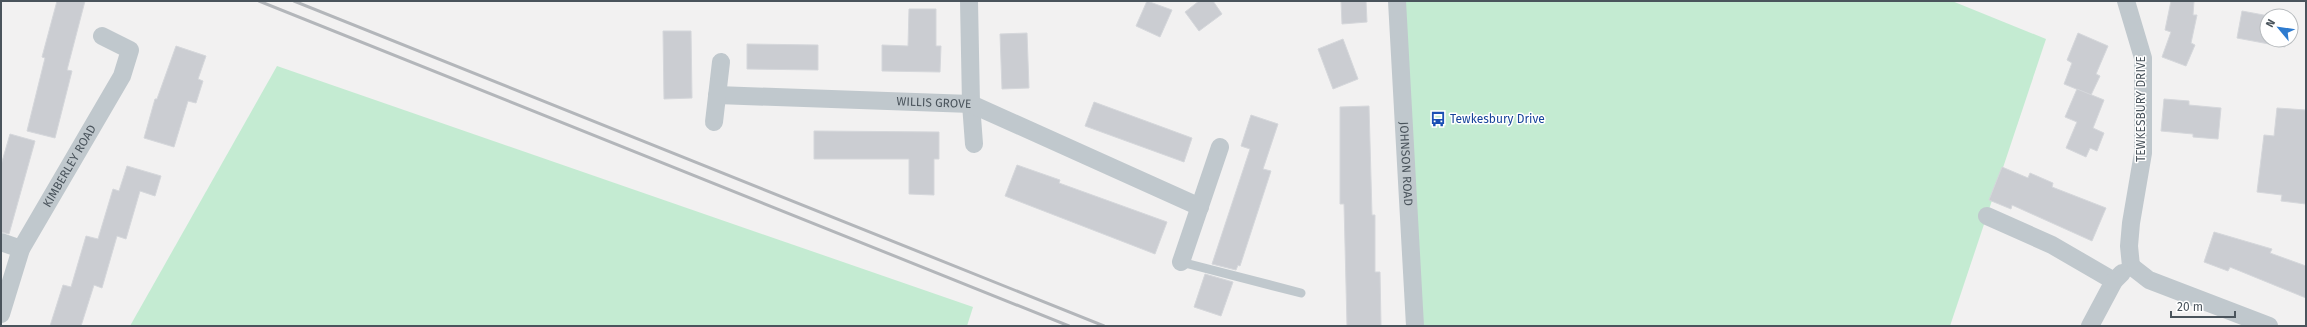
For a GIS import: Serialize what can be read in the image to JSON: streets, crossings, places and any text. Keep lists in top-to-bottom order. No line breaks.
{"streets":{"street":["WILLIS GROVE","TEWKESBURY DRIVE","JOHNSON ROAD","KIMBERLEY ROAD"]},"places":{"bus stop":["Tewkesbury Drive"]},"scale_bar":"20 m","north":"top left"}
